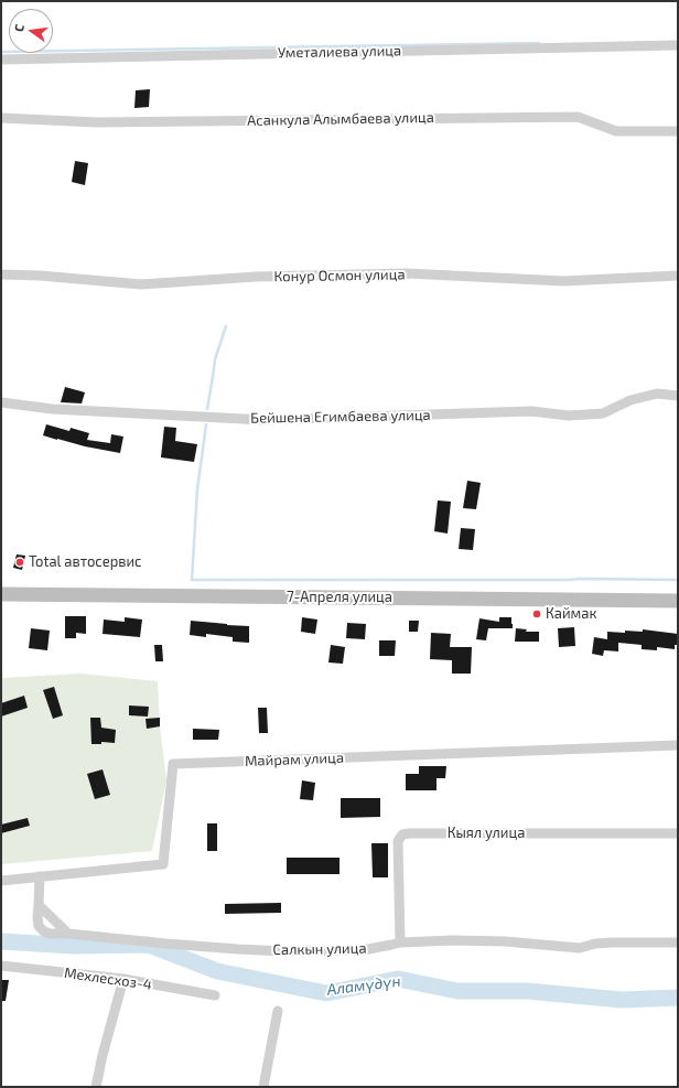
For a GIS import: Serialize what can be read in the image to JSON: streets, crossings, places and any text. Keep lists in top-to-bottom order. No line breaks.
{"streets":{"main road":["7-Апреля улица"],"street":["Уметалиева улица","Асанкула Алымбаева улица","Конур Осмон улица","Бейшена Егимбаева улица","Майрам улица","Кыял улица","Салкын улица","Мехлесхоз-4"]},"crossings":[["Майрам улица","Салкын улица"],["Кыял улица","Салкын улица"]],"water":["Аламүдүн"],"places":["Total автосервис","Каймак"],"north":"left"}
